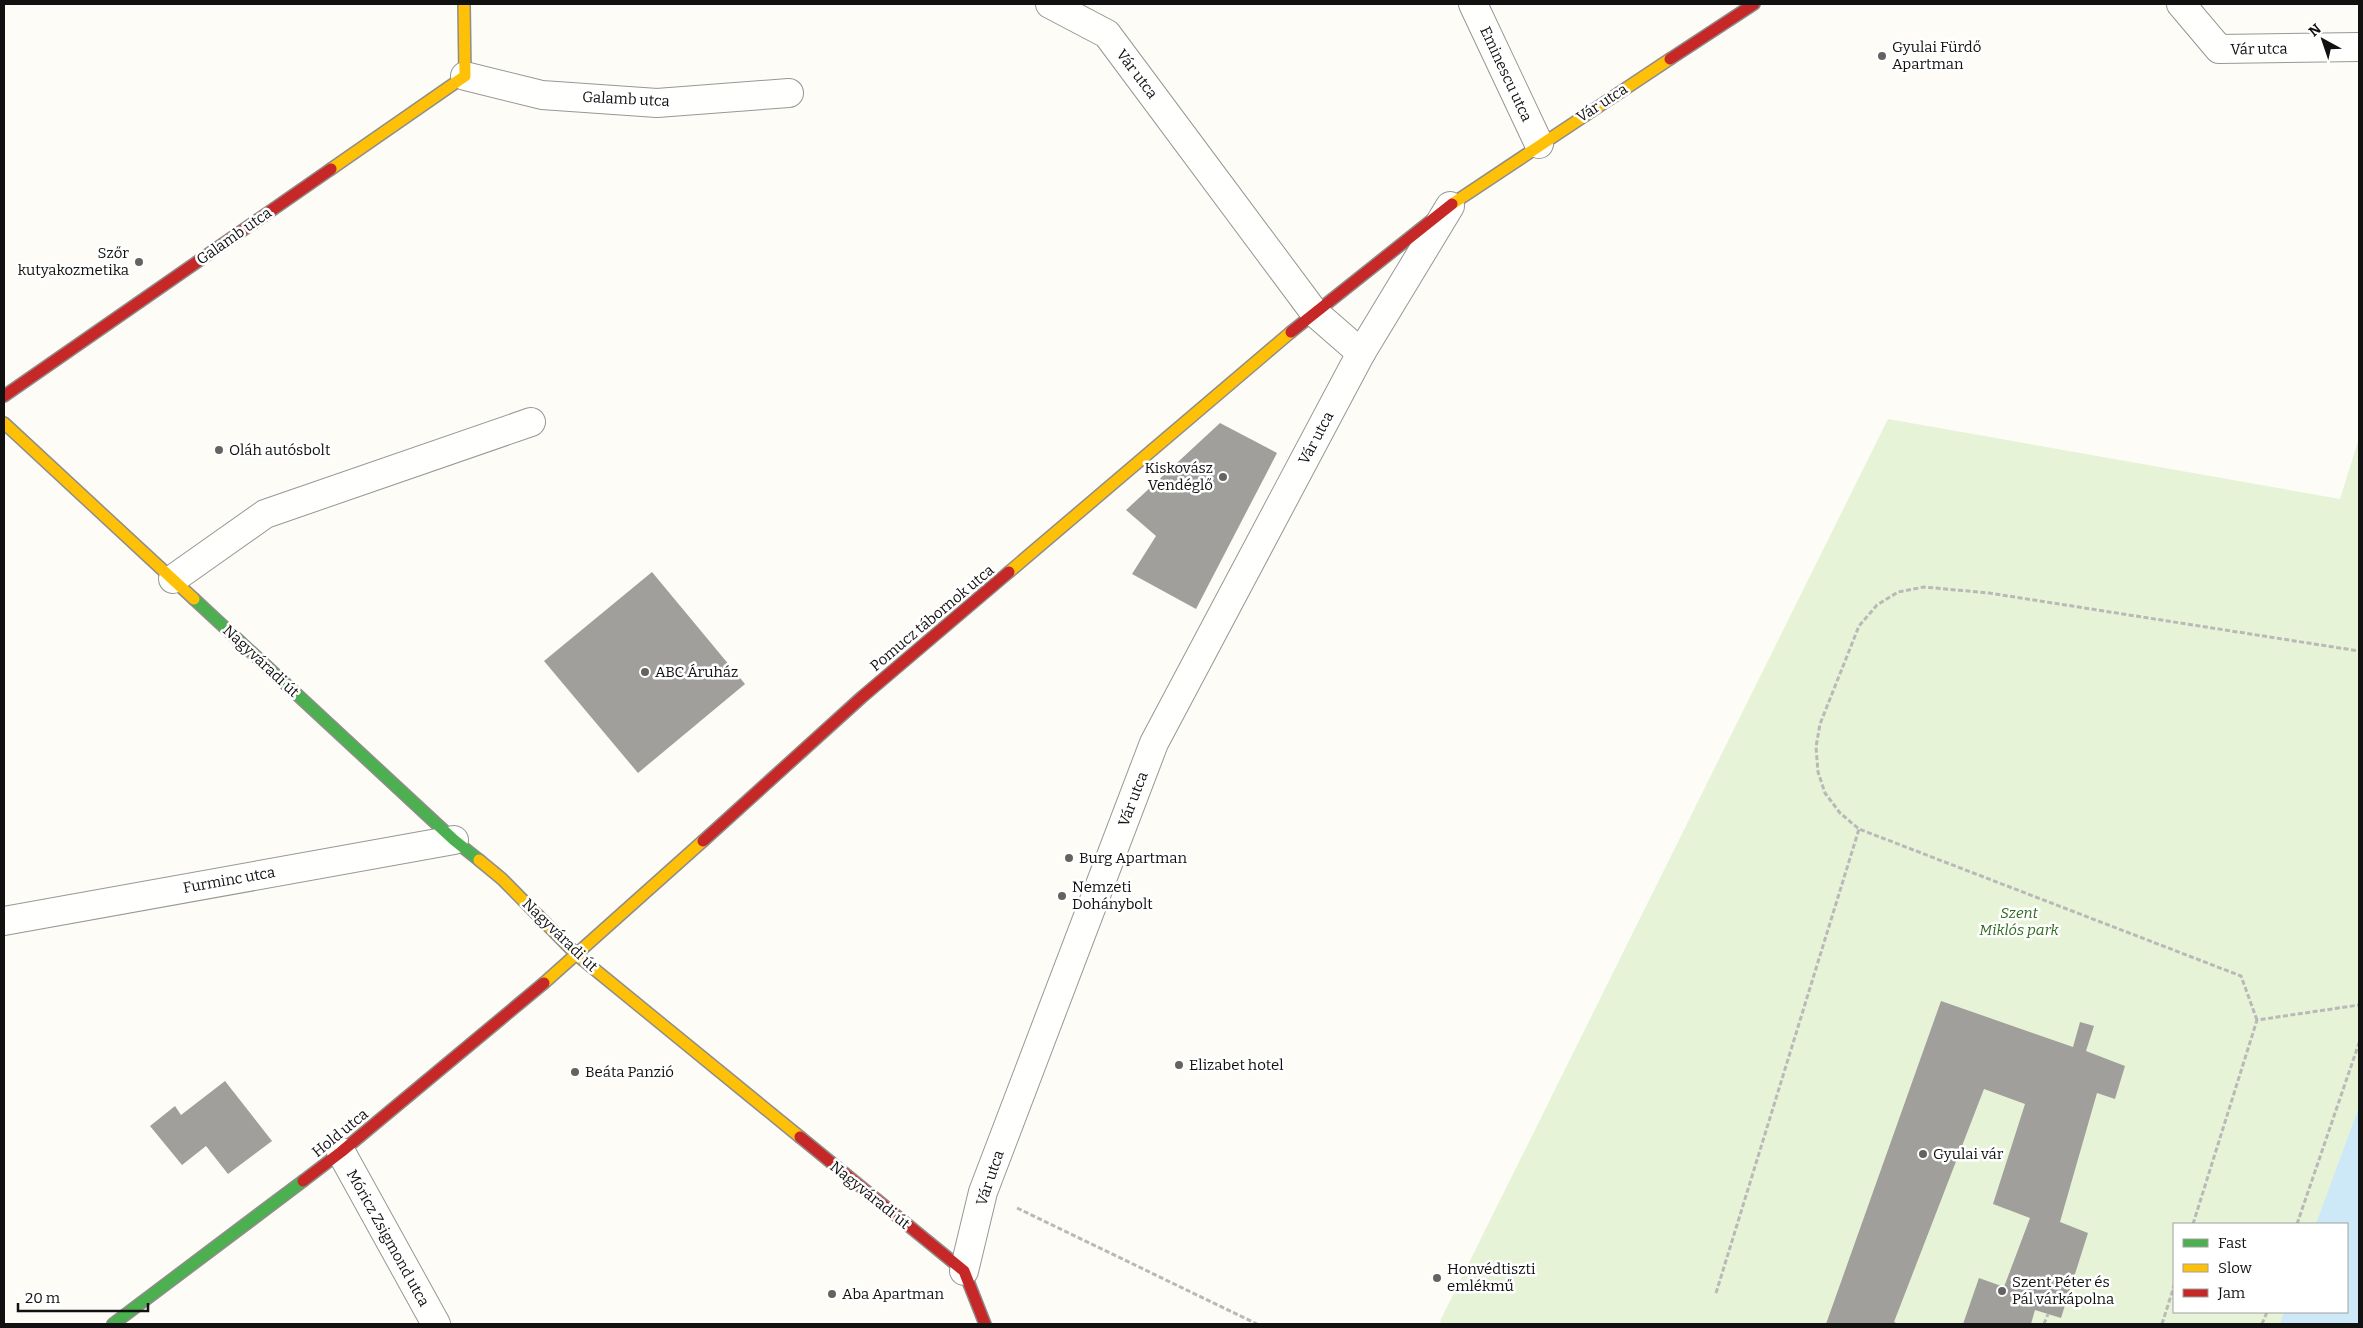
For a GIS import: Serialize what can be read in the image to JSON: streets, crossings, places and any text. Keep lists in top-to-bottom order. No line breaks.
{"streets":{"street":["Vár utca","Eminescu utca","Galamb utca","Pomucz tábornok utca","Nagyváradi út","Furminc utca","Hold utca","Móricz Zsigmond utca"]},"crossings":[["Vár utca","Eminescu utca"],["Vár utca","Pomucz tábornok utca"],["Vár utca","Nagyváradi út"],["Pomucz tábornok utca","Nagyváradi út"],["Pomucz tábornok utca","Hold utca"],["Nagyváradi út","Furminc utca"],["Nagyváradi út","Hold utca"],["Hold utca","Móricz Zsigmond utca"]],"parks":["Szent Miklós park"],"places":["Gyulai Fürdő Apartman","Szőr kutyakozmetika","Oláh autósbolt","Kiskovász Vendéglő","ABC Áruház","Burg Apartman","Nemzeti Dohánybolt","Elizabet hotel","Beáta Panzió","Gyulai vár","Honvédtiszti emlékmű","Szent Péter és Pál várkápolna","Aba Apartman"],"legend":["Fast","Slow","Jam"],"scale_bar":"20 m","north":"top left"}
